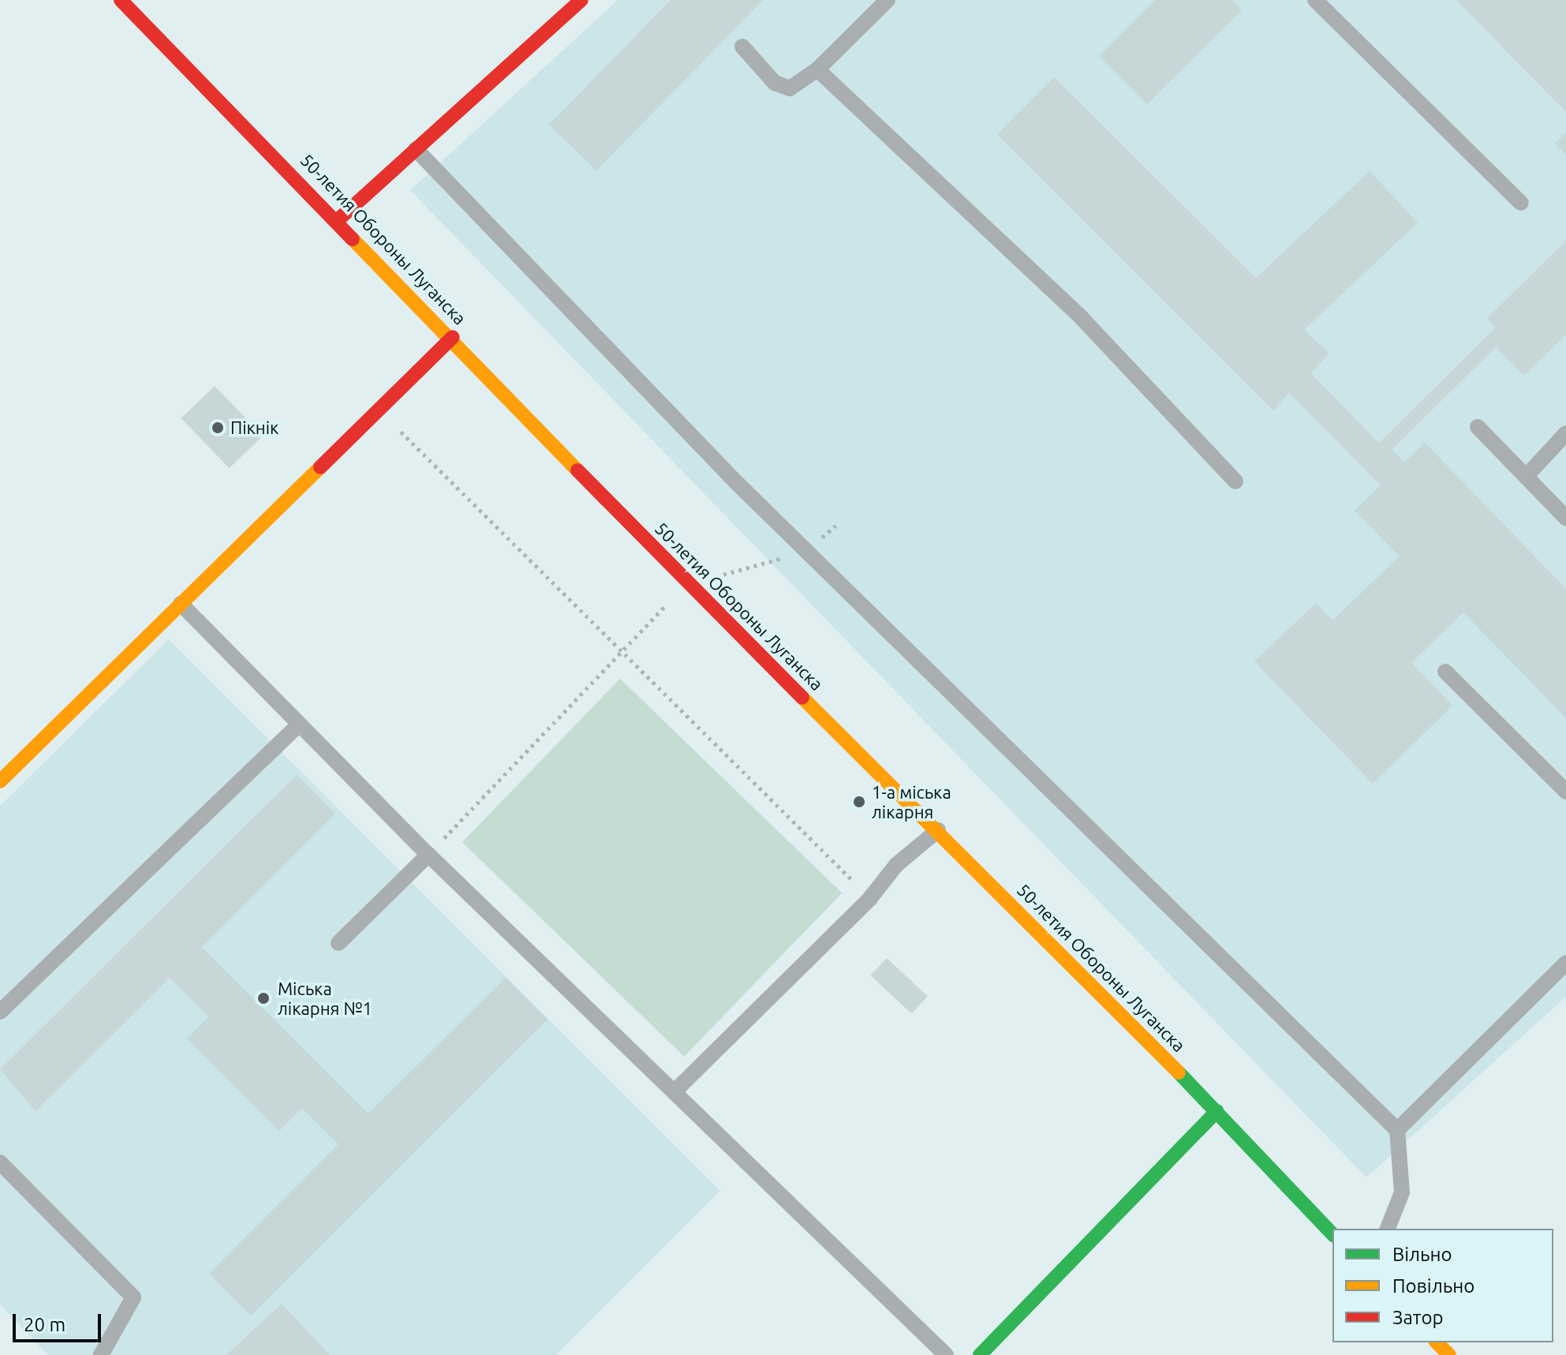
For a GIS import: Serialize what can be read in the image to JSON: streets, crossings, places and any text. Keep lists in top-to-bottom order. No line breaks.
{"streets":{"main road":["50-летия Обороны Луганска"]},"places":["Пікнік","1-а міська лікарня","Міська лікарня №1"],"legend":["Вільно","Повільно","Затор"],"scale_bar":"20 m"}
